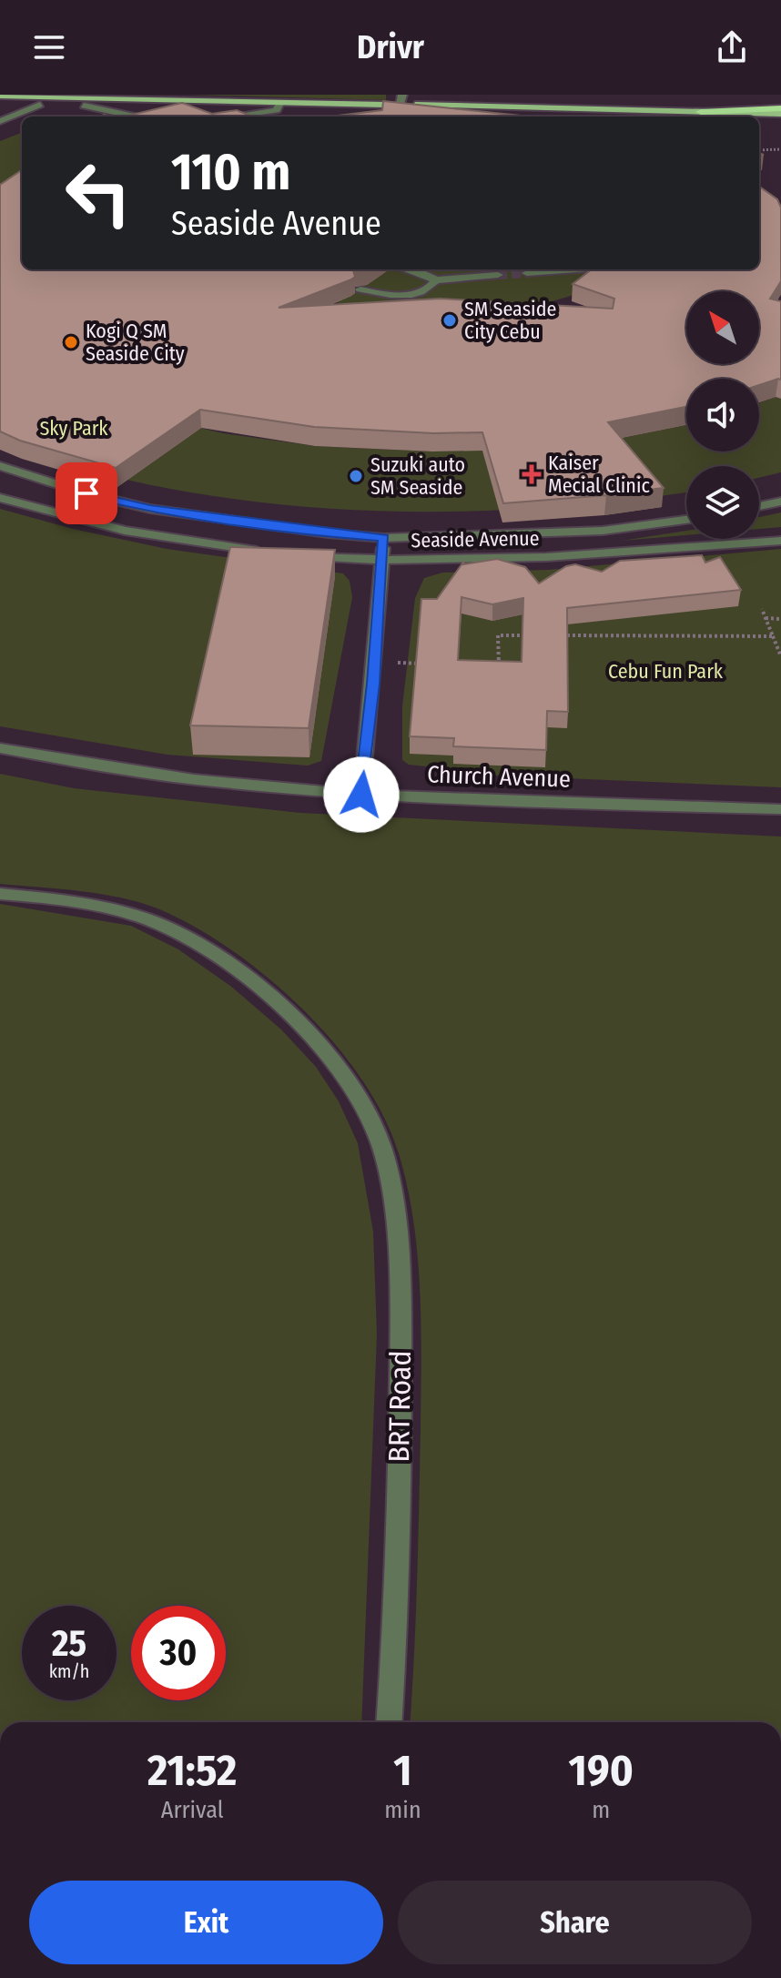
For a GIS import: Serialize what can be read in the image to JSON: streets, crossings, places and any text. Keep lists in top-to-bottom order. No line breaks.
{"streets":{"street":["Seaside Avenue","Church Avenue","BRT Road"]},"parks":["Sky Park","Cebu Fun Park"],"places":{"other":["SM Seaside City Cebu","Kogi Q SM Seaside City","Suzuki auto SM Seaside"],"health":["Kaiser Mecial Clinic"]},"north":"top left","page":{"header":"Drivr","turn":["110 m","Seaside Avenue"],"speed":"25 km/h","limit":"30","eta":["21:52","Arrival","1","min","190","m"],"buttons":["Exit","Share"]}}
